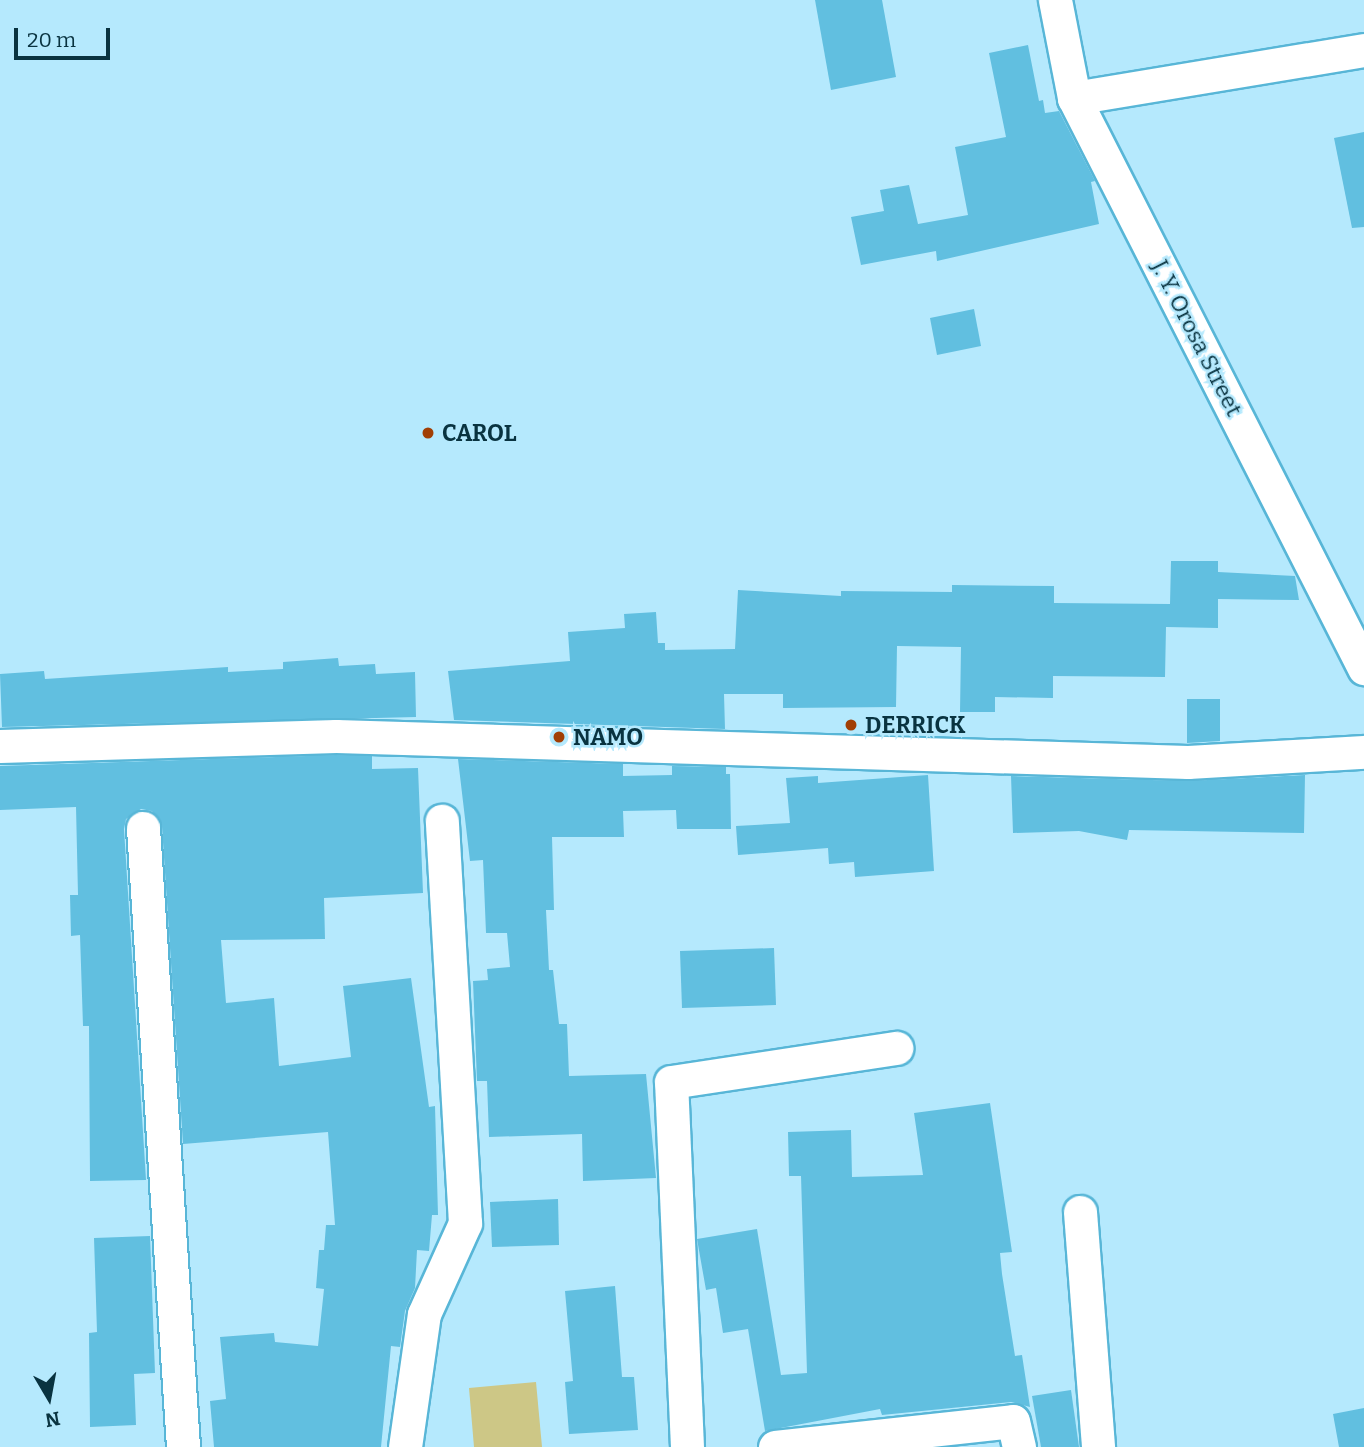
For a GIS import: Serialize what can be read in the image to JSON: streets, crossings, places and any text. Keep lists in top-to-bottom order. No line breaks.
{"streets":{"street":["J. Y. Orosa Street"]},"places":["CAROL","DERRICK","NAMO"],"scale_bar":"20 m","north":"bottom"}
